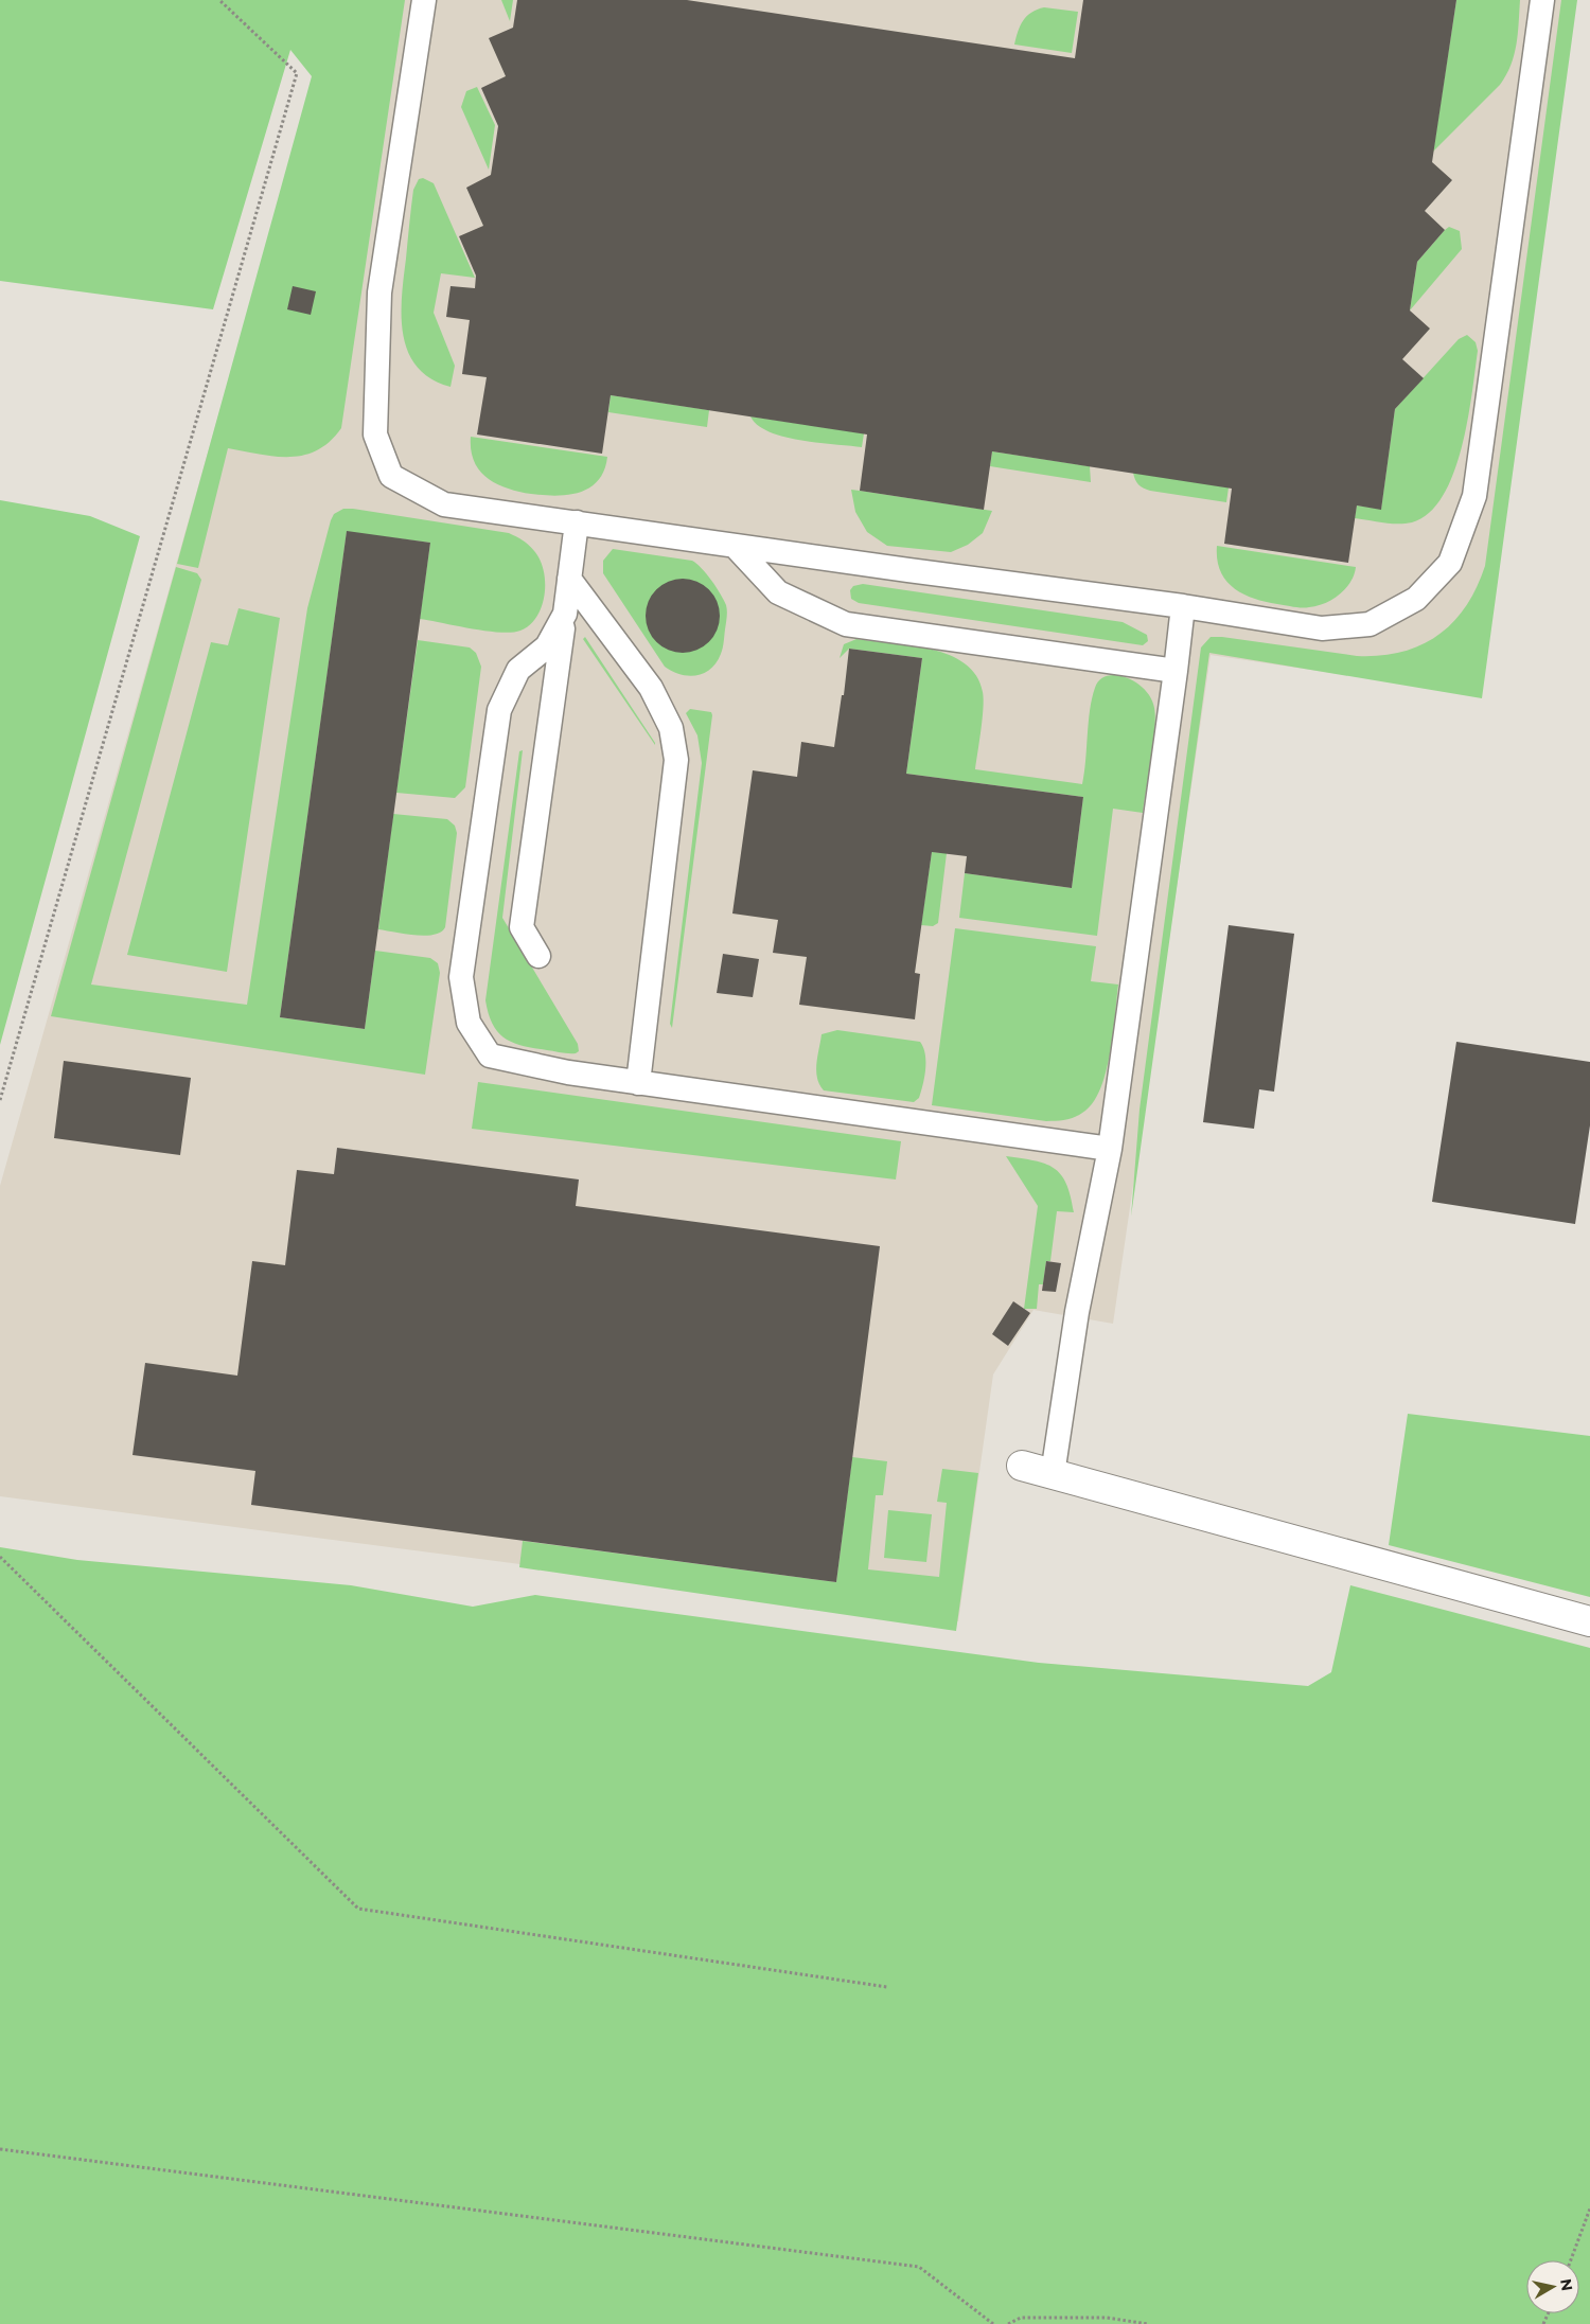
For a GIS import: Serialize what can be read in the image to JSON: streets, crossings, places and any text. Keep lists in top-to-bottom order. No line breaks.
{"north":"right"}
